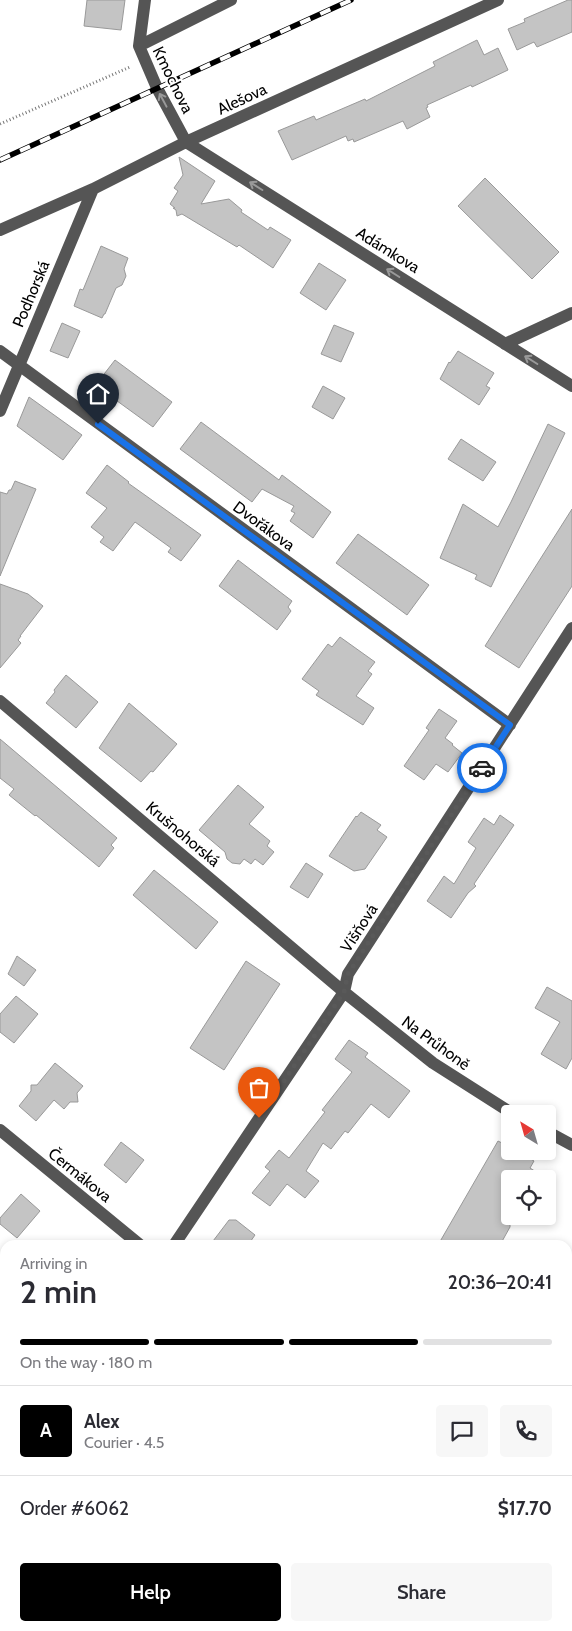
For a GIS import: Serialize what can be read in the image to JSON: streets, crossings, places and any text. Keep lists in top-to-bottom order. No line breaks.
{"streets":{"street":["Kmochova","Alešova","Adámkova","Podhorská","Dvořákova","Krušnohorská","Višňová","Na Průhoně","Čermákova"]},"crossings":[["Kmochova","Alešova"],["Kmochova","Adámkova"],["Alešova","Adámkova"],["Alešova","Podhorská"],["Podhorská","Dvořákova"],["Dvořákova","Višňová"],["Krušnohorská","Višňová"],["Krušnohorská","Na Průhoně"],["Višňová","Na Průhoně"]],"one_way":["Kmochova","Adámkova"],"north":"top left","page":{"heading":["2 min","Arriving in","20:36–20:41"],"panel":["Alex","Courier · 4.5","Order #6062","$17.70"],"bar":"On the way · 180 m","round":"A","buttons":["Help","Share"]}}
